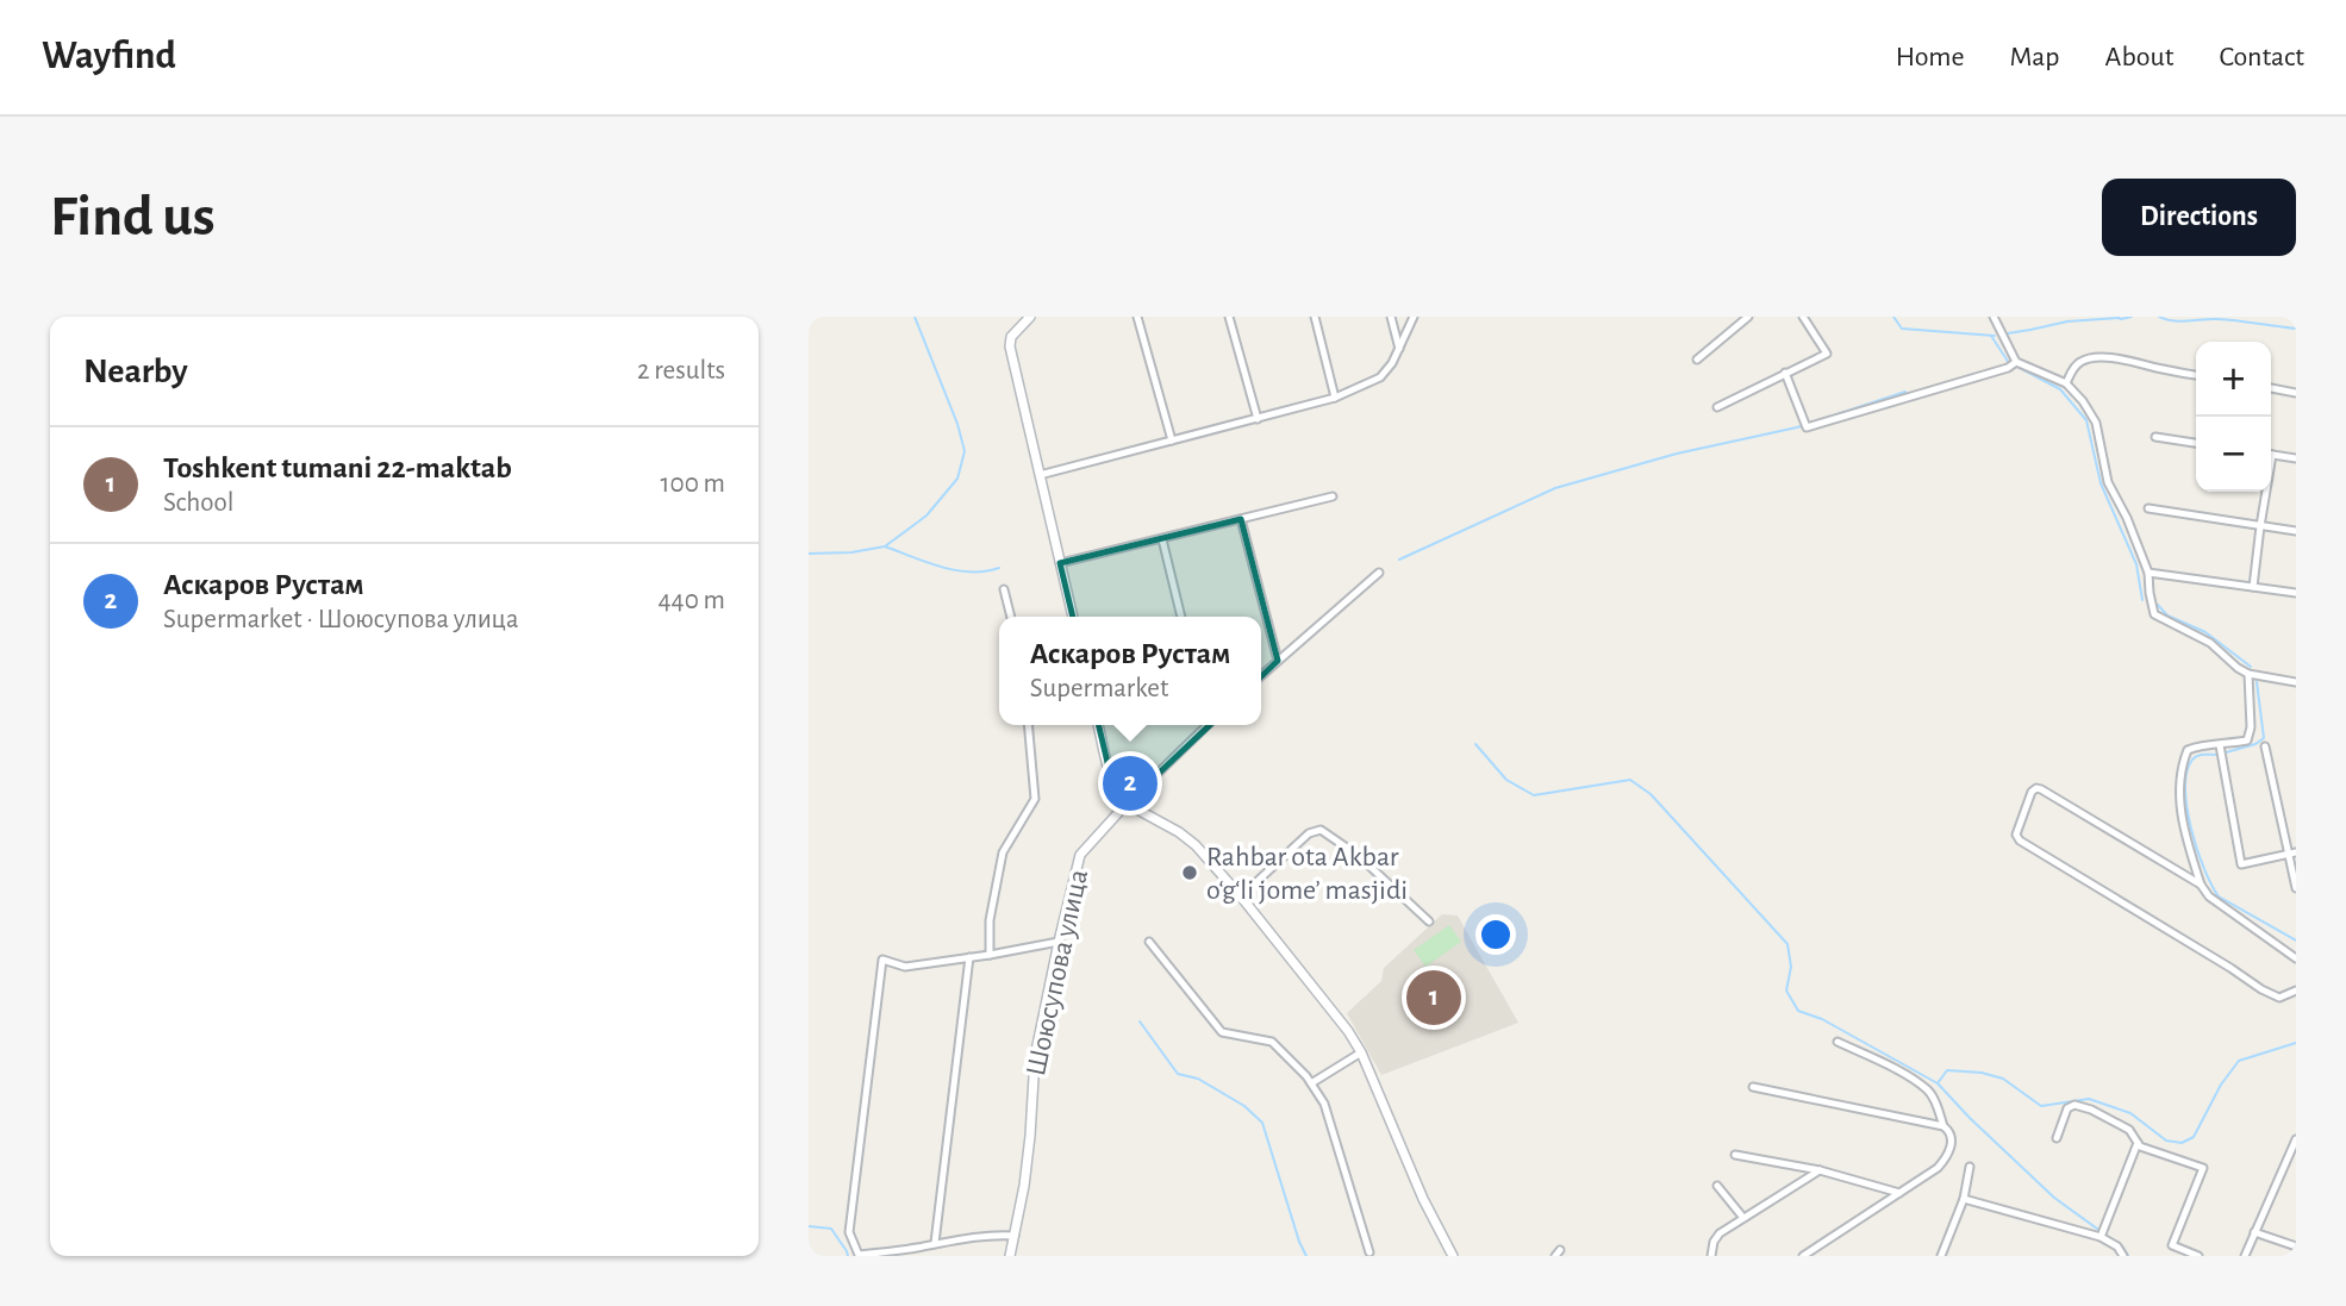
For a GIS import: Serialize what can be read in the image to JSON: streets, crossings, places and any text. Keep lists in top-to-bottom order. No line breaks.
{"streets":{"street":["Шоюсупова улица"]},"places":["Rahbar ota Akbar o‘g‘li jome’ masjidi"],"page":{"header":"Wayfind","nav":["Home","Map","About","Contact"],"buttons":"Directions","title":"Find us","heading":["Nearby","2 results"],"map_buttons":["+","−"],"list":[{"mark":"1","name":"Toshkent tumani 22-maktab","note":"School","value":"100 m"},{"mark":"2","name":"Аскаров Рустам","note":"Supermarket · Шоюсупова улица","value":"440 m"}],"popup":["Аскаров Рустам","Supermarket"],"pins":["2","1"]}}
